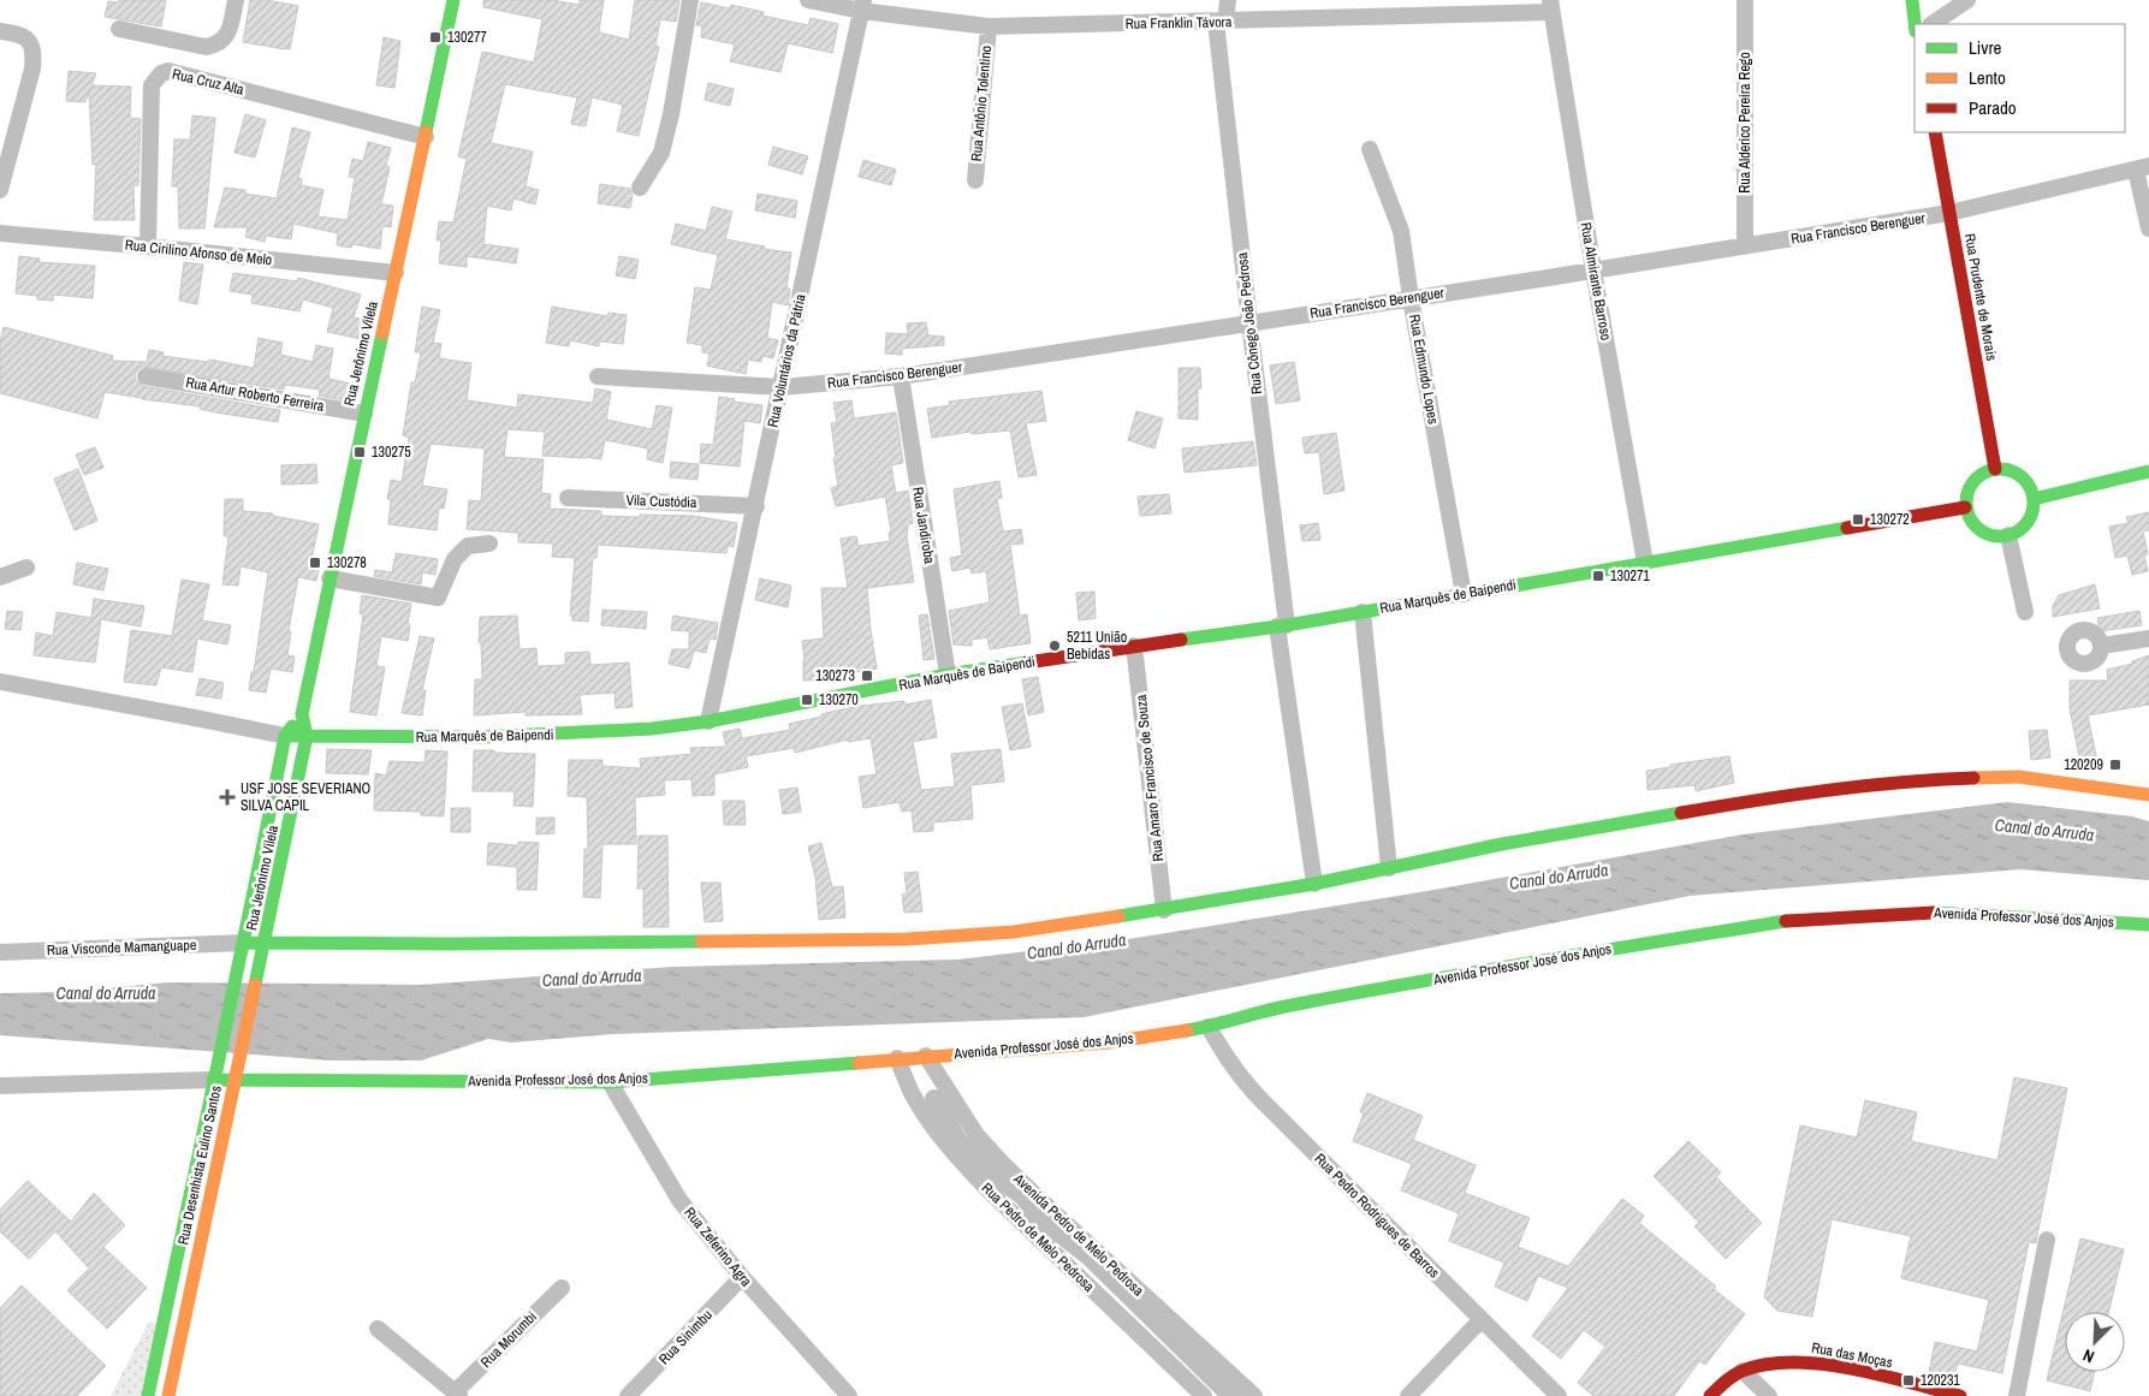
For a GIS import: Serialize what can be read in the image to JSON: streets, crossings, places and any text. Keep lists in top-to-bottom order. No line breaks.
{"streets":{"main road":["Rua Prudente de Morais","Rua Jerônimo Vilela","Rua Marquês de Baipendi","Avenida Professor José dos Anjos","Rua Desenhista Eulino Santos","Rua das Moças"],"street":["Rua Franklin Távora","Rua Cruz Alta","Rua Antônio Tolentino","Rua Alderico Pereira Rego","Rua Francisco Berenguer","Rua Cirilino Afonso de Melo","Rua Almirante Barroso","Rua Cônego João Pedrosa","Rua Voluntários da Pátria","Rua Edmundo Lopes","Rua Artur Roberto Ferreira","Vila Custódia","Rua Jandiroba","Rua Amaro Francisco de Souza","Rua Visconde Mamanguape","Rua Pedro Rodrigues de Barros","Avenida Pedro de Melo Pedrosa","Rua Pedro de Melo Pedrosa","Rua Zeferino Agra","Rua Sinimbu","Rua Morumbi"]},"crossings":[["Rua Franklin Távora","Rua Antônio Tolentino"],["Rua Franklin Távora","Rua Almirante Barroso"],["Rua Franklin Távora","Rua Cônego João Pedrosa"],["Rua Franklin Távora","Rua Voluntários da Pátria"],["Rua Cruz Alta","Rua Cirilino Afonso de Melo"],["Rua Cruz Alta","Rua Jerônimo Vilela"],["Rua Alderico Pereira Rego","Rua Francisco Berenguer"],["Rua Francisco Berenguer","Rua Almirante Barroso"],["Rua Francisco Berenguer","Rua Prudente de Morais"],["Rua Francisco Berenguer","Rua Cônego João Pedrosa"],["Rua Francisco Berenguer","Rua Voluntários da Pátria"],["Rua Francisco Berenguer","Rua Edmundo Lopes"],["Rua Francisco Berenguer","Rua Jandiroba"],["Rua Cirilino Afonso de Melo","Rua Jerônimo Vilela"],["Rua Almirante Barroso","Rua Marquês de Baipendi"],["Rua Prudente de Morais","Rua Marquês de Baipendi"],["Rua Cônego João Pedrosa","Rua Marquês de Baipendi"],["Rua Jerônimo Vilela","Rua Artur Roberto Ferreira"],["Rua Jerônimo Vilela","Rua Marquês de Baipendi"],["Rua Jerônimo Vilela","Rua Visconde Mamanguape"],["Rua Jerônimo Vilela","Rua Desenhista Eulino Santos"],["Rua Voluntários da Pátria","Vila Custódia"],["Rua Voluntários da Pátria","Rua Marquês de Baipendi"],["Rua Edmundo Lopes","Rua Marquês de Baipendi"],["Rua Jandiroba","Rua Marquês de Baipendi"],["Rua Marquês de Baipendi","Rua Amaro Francisco de Souza"],["Avenida Professor José dos Anjos","Rua Desenhista Eulino Santos"],["Avenida Professor José dos Anjos","Rua Pedro Rodrigues de Barros"],["Avenida Professor José dos Anjos","Avenida Pedro de Melo Pedrosa"],["Avenida Professor José dos Anjos","Rua Pedro de Melo Pedrosa"],["Avenida Professor José dos Anjos","Rua Zeferino Agra"],["Rua Visconde Mamanguape","Rua Desenhista Eulino Santos"],["Rua Zeferino Agra","Rua Sinimbu"]],"water":["Canal do Arruda"],"places":{"transit":["130277","130275","130272","130278","130271","130273","130270","120209","120231"],"other":["5211 União Bebidas"],"health":["USF JOSE SEVERIANO SILVA CAPIL"]},"legend":["Livre","Lento","Parado"],"north":"bottom left"}
